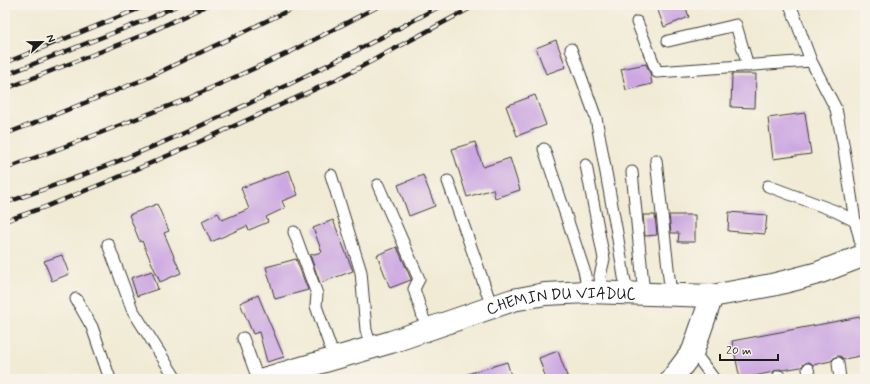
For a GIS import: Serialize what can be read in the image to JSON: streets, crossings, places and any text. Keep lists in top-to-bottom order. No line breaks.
{"streets":{"street":["CHEMIN DU VIADUC"]},"scale_bar":"20 m","north":"right"}
